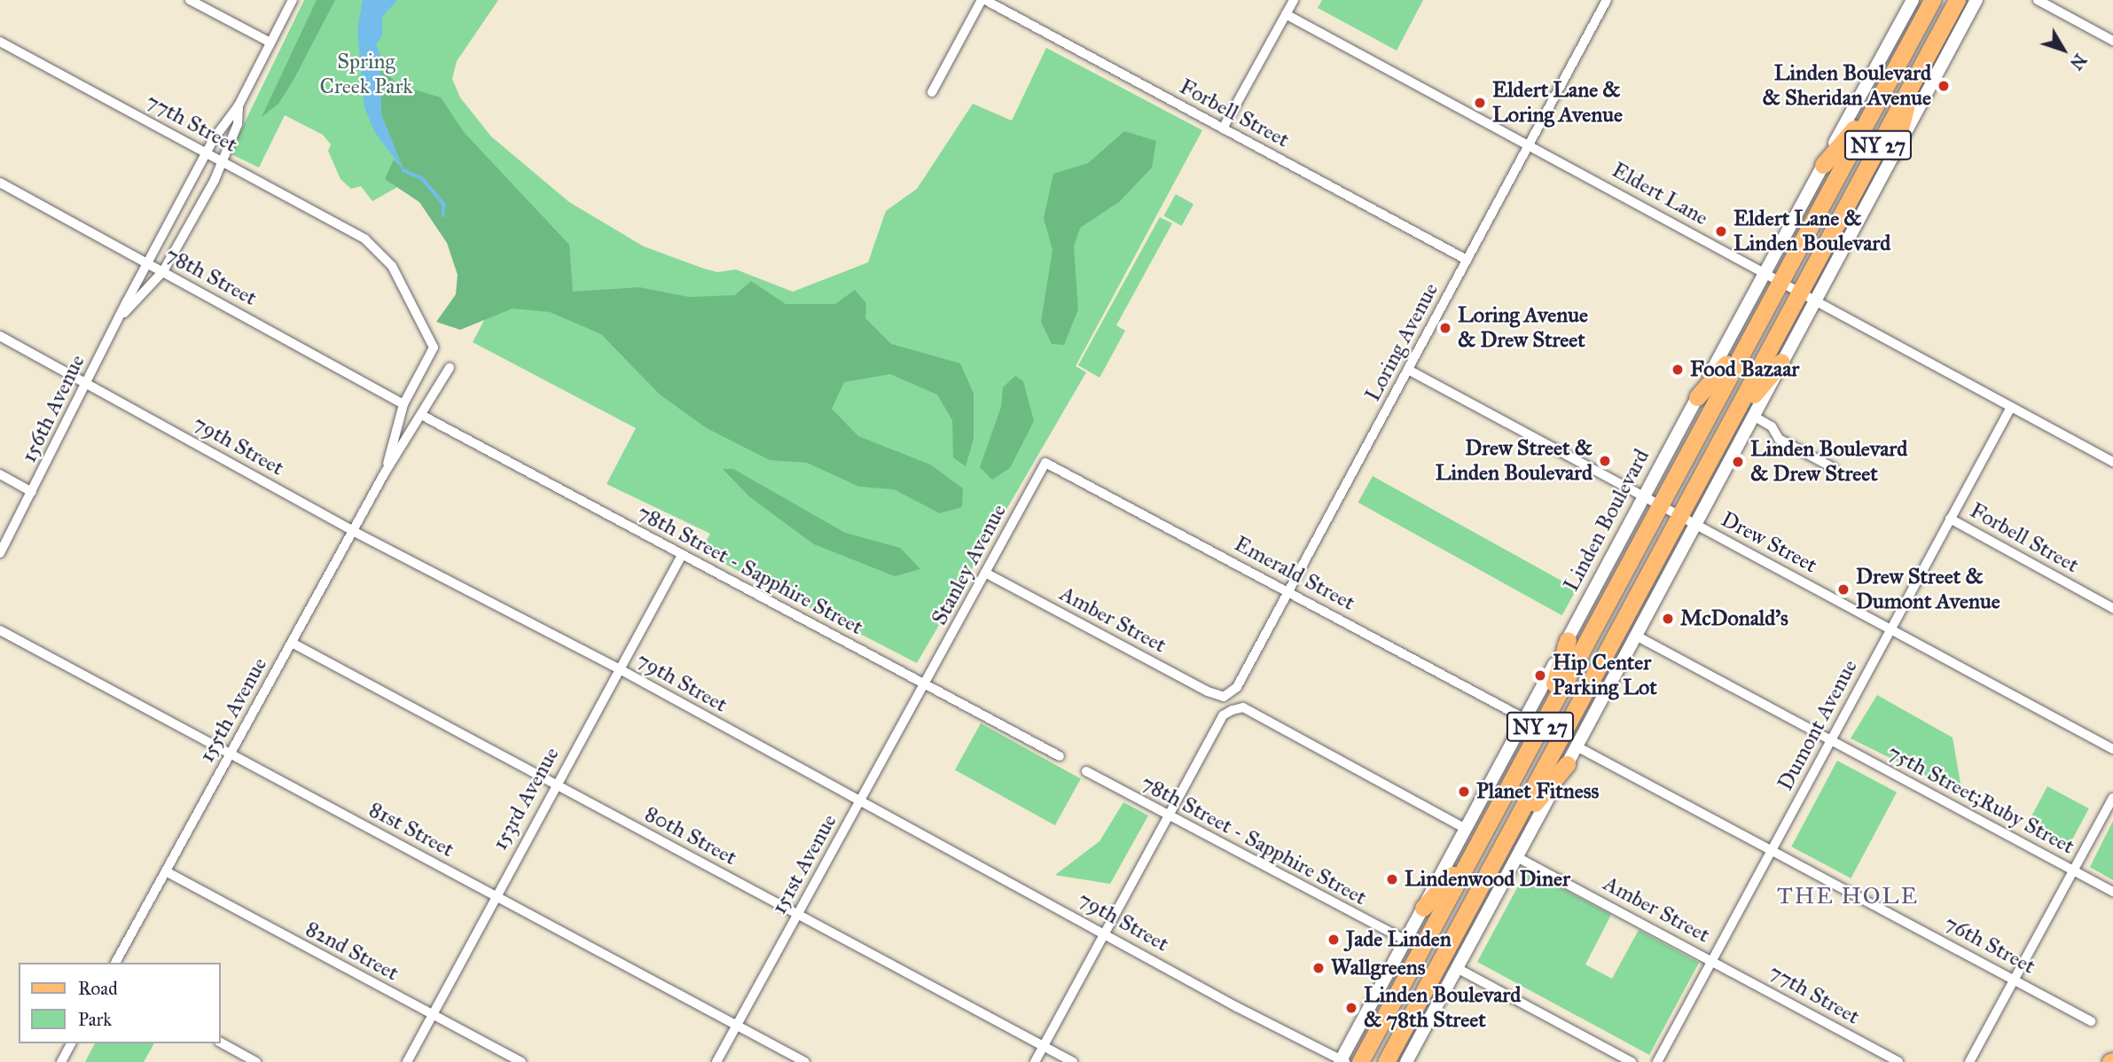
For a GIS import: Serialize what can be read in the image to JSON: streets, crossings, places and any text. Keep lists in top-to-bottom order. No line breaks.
{"streets":{"highway":["NY 27","Linden Boulevard"],"street":["Forbell Street","77th Street","Eldert Lane","78th Street","Loring Avenue","156th Avenue","79th Street","Drew Street","Stanley Avenue","78th Street - Sapphire Street","Emerald Street","Amber Street","155th Avenue","Dumont Avenue","153rd Avenue","75th Street;Ruby Street","81st Street","80th Street","151st Avenue","76th Street","82nd Street"]},"crossings":[["Forbell Street","Loring Avenue"],["Forbell Street","Dumont Avenue"],["77th Street","156th Avenue"],["77th Street","Amber Street"],["77th Street","155th Avenue"],["77th Street","Dumont Avenue"],["NY 27","Eldert Lane"],["NY 27","Drew Street"],["Eldert Lane","Loring Avenue"],["Eldert Lane","Linden Boulevard"],["Eldert Lane","Dumont Avenue"],["78th Street","156th Avenue"],["78th Street","155th Avenue"],["Loring Avenue","Drew Street"],["Loring Avenue","Emerald Street"],["Loring Avenue","Amber Street"],["156th Avenue","79th Street"],["79th Street","Linden Boulevard"],["79th Street","155th Avenue"],["79th Street","153rd Avenue"],["79th Street","151st Avenue"],["Linden Boulevard","Drew Street"],["Linden Boulevard","78th Street - Sapphire Street"],["Linden Boulevard","Emerald Street"],["Drew Street","Dumont Avenue"],["Stanley Avenue","78th Street - Sapphire Street"],["Stanley Avenue","Emerald Street"],["Stanley Avenue","Amber Street"],["Stanley Avenue","151st Avenue"],["78th Street - Sapphire Street","155th Avenue"],["78th Street - Sapphire Street","153rd Avenue"],["78th Street - Sapphire Street","151st Avenue"],["Amber Street","Dumont Avenue"],["155th Avenue","81st Street"],["155th Avenue","80th Street"],["155th Avenue","82nd Street"],["Dumont Avenue","75th Street;Ruby Street"],["Dumont Avenue","76th Street"],["153rd Avenue","81st Street"],["153rd Avenue","80th Street"],["153rd Avenue","82nd Street"],["81st Street","151st Avenue"],["80th Street","151st Avenue"]],"districts":["THE HOLE"],"parks":["Spring Creek Park"],"places":["Linden Boulevard & Sheridan Avenue","Eldert Lane & Loring Avenue","Eldert Lane & Linden Boulevard","Loring Avenue & Drew Street","Food Bazaar","Drew Street & Linden Boulevard","Linden Boulevard & Drew Street","Drew Street & Dumont Avenue","McDonald's","Hip Center Parking Lot","Planet Fitness","Lindenwood Diner","Jade Linden","Wallgreens","Linden Boulevard & 78th Street"],"legend":["Road","Park"],"north":"bottom right"}
